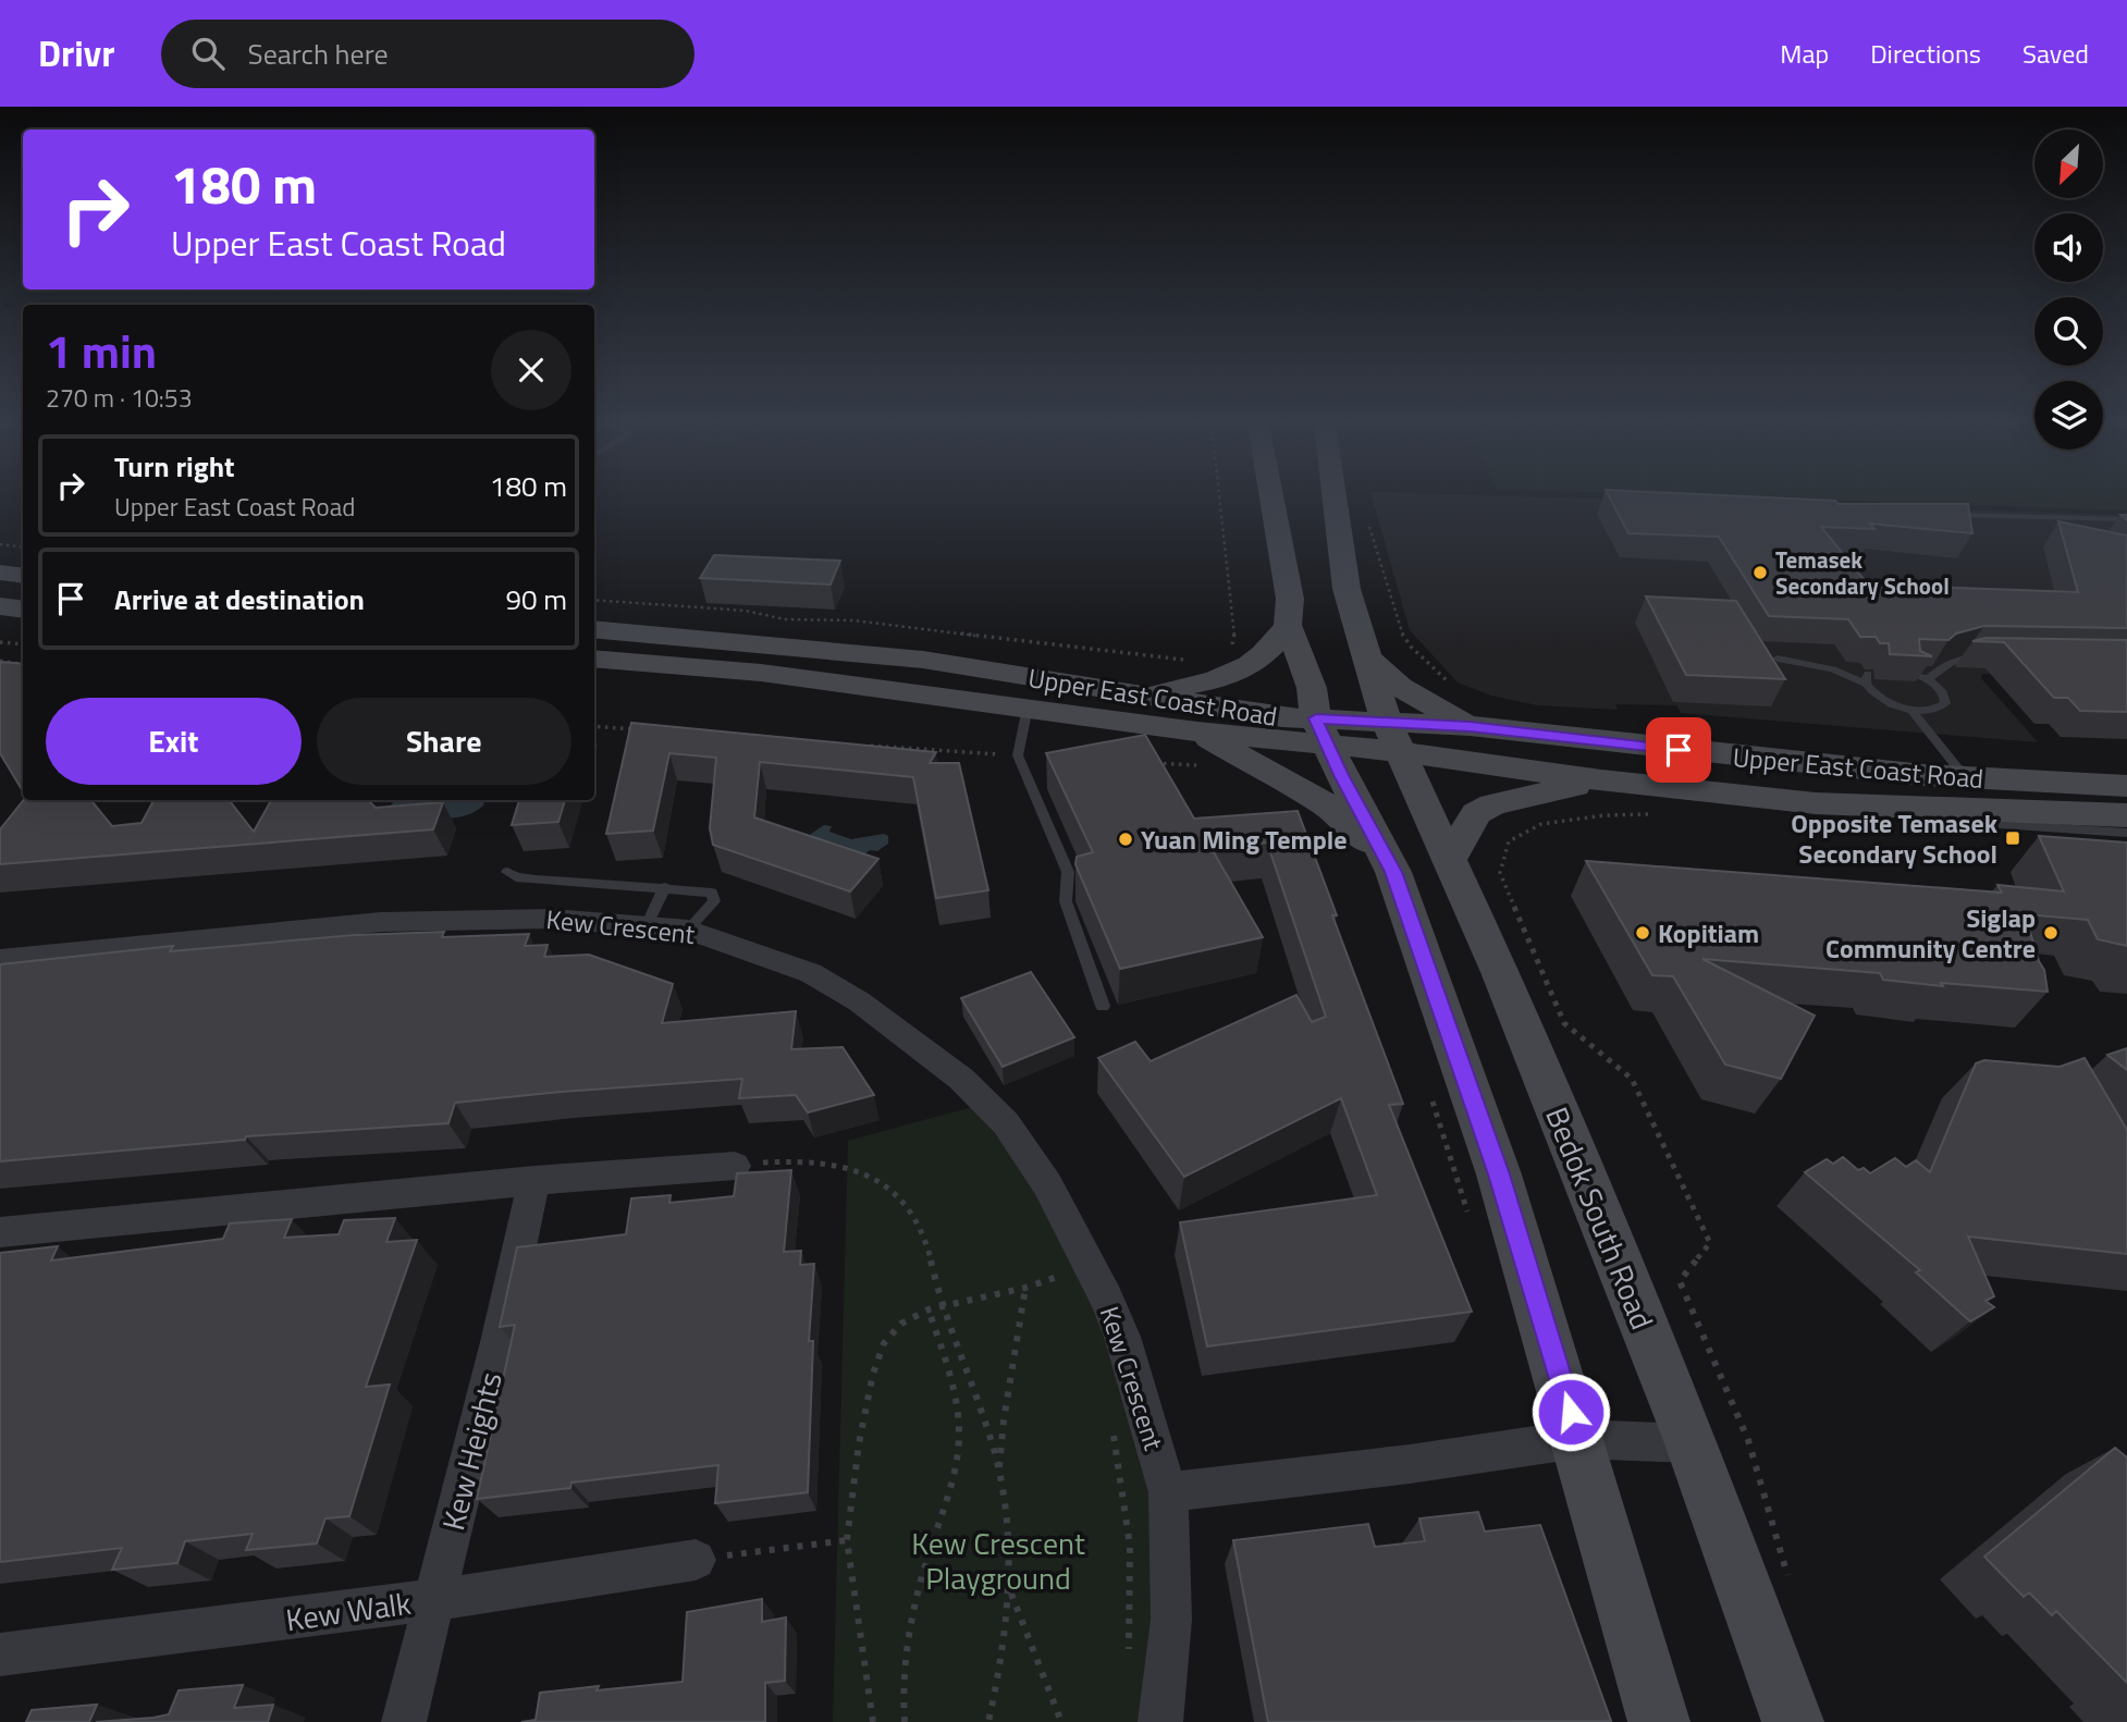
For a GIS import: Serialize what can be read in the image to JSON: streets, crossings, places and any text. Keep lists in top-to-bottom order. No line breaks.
{"streets":{"main road":["Upper East Coast Road","Bedok South Road"],"street":["Kew Crescent","Kew Heights","Kew Walk"]},"crossings":[["Upper East Coast Road","Bedok South Road"],["Kew Heights","Kew Walk"]],"parks":["Kew Crescent Playground"],"places":{"other":["Temasek Secondary School","Yuan Ming Temple","Kopitiam","Siglap Community Centre"],"transit":["Opposite Temasek Secondary School"]},"north":"bottom left","page":{"header":"Drivr","search":"Search here","nav":["Map","Directions","Saved"],"turn":["180 m","Upper East Coast Road"],"heading":["1 min","270 m · 10:53"],"list":[{"name":"Turn right","note":"Upper East Coast Road","value":"180 m"},{"name":"Arrive at destination","value":"90 m"}],"buttons":["Exit","Share"]}}
